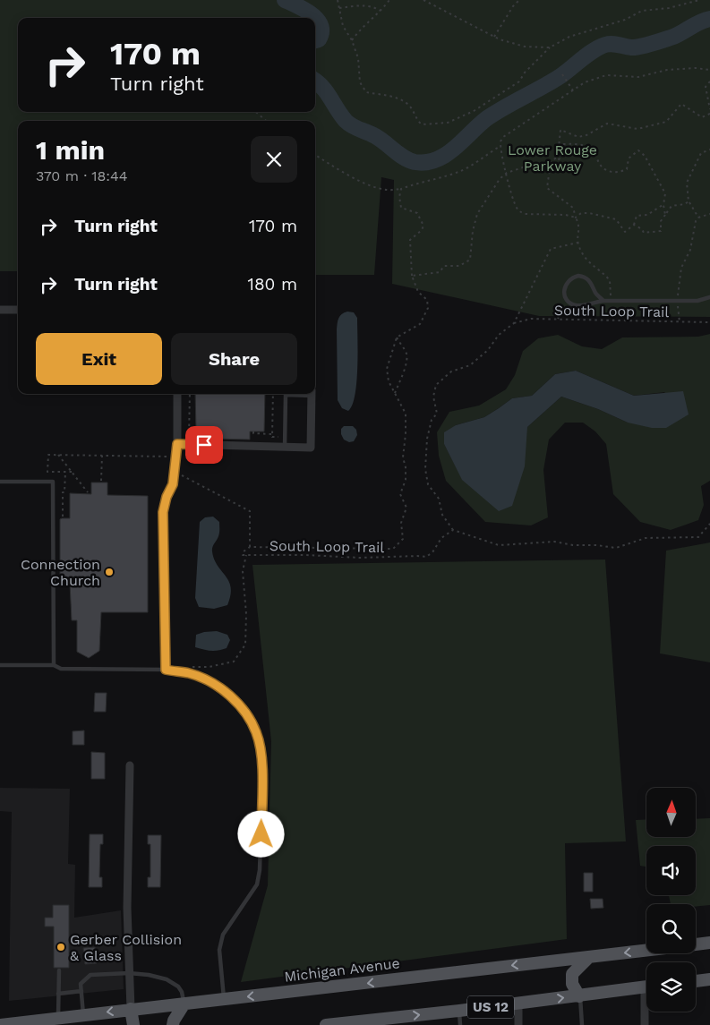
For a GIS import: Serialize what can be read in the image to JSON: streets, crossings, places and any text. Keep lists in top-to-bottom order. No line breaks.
{"streets":{"main road":["Michigan Avenue","US 12"],"path":["South Loop Trail"]},"parks":["Lower Rouge Parkway"],"places":["Connection Church","Gerber Collision & Glass"],"north":"top","page":{"turn":["170 m","Turn right"],"heading":["1 min","370 m · 18:44"],"list":[{"name":"Turn right","value":"170 m"},{"name":"Turn right","value":"180 m"}],"buttons":["Exit","Share"]}}
